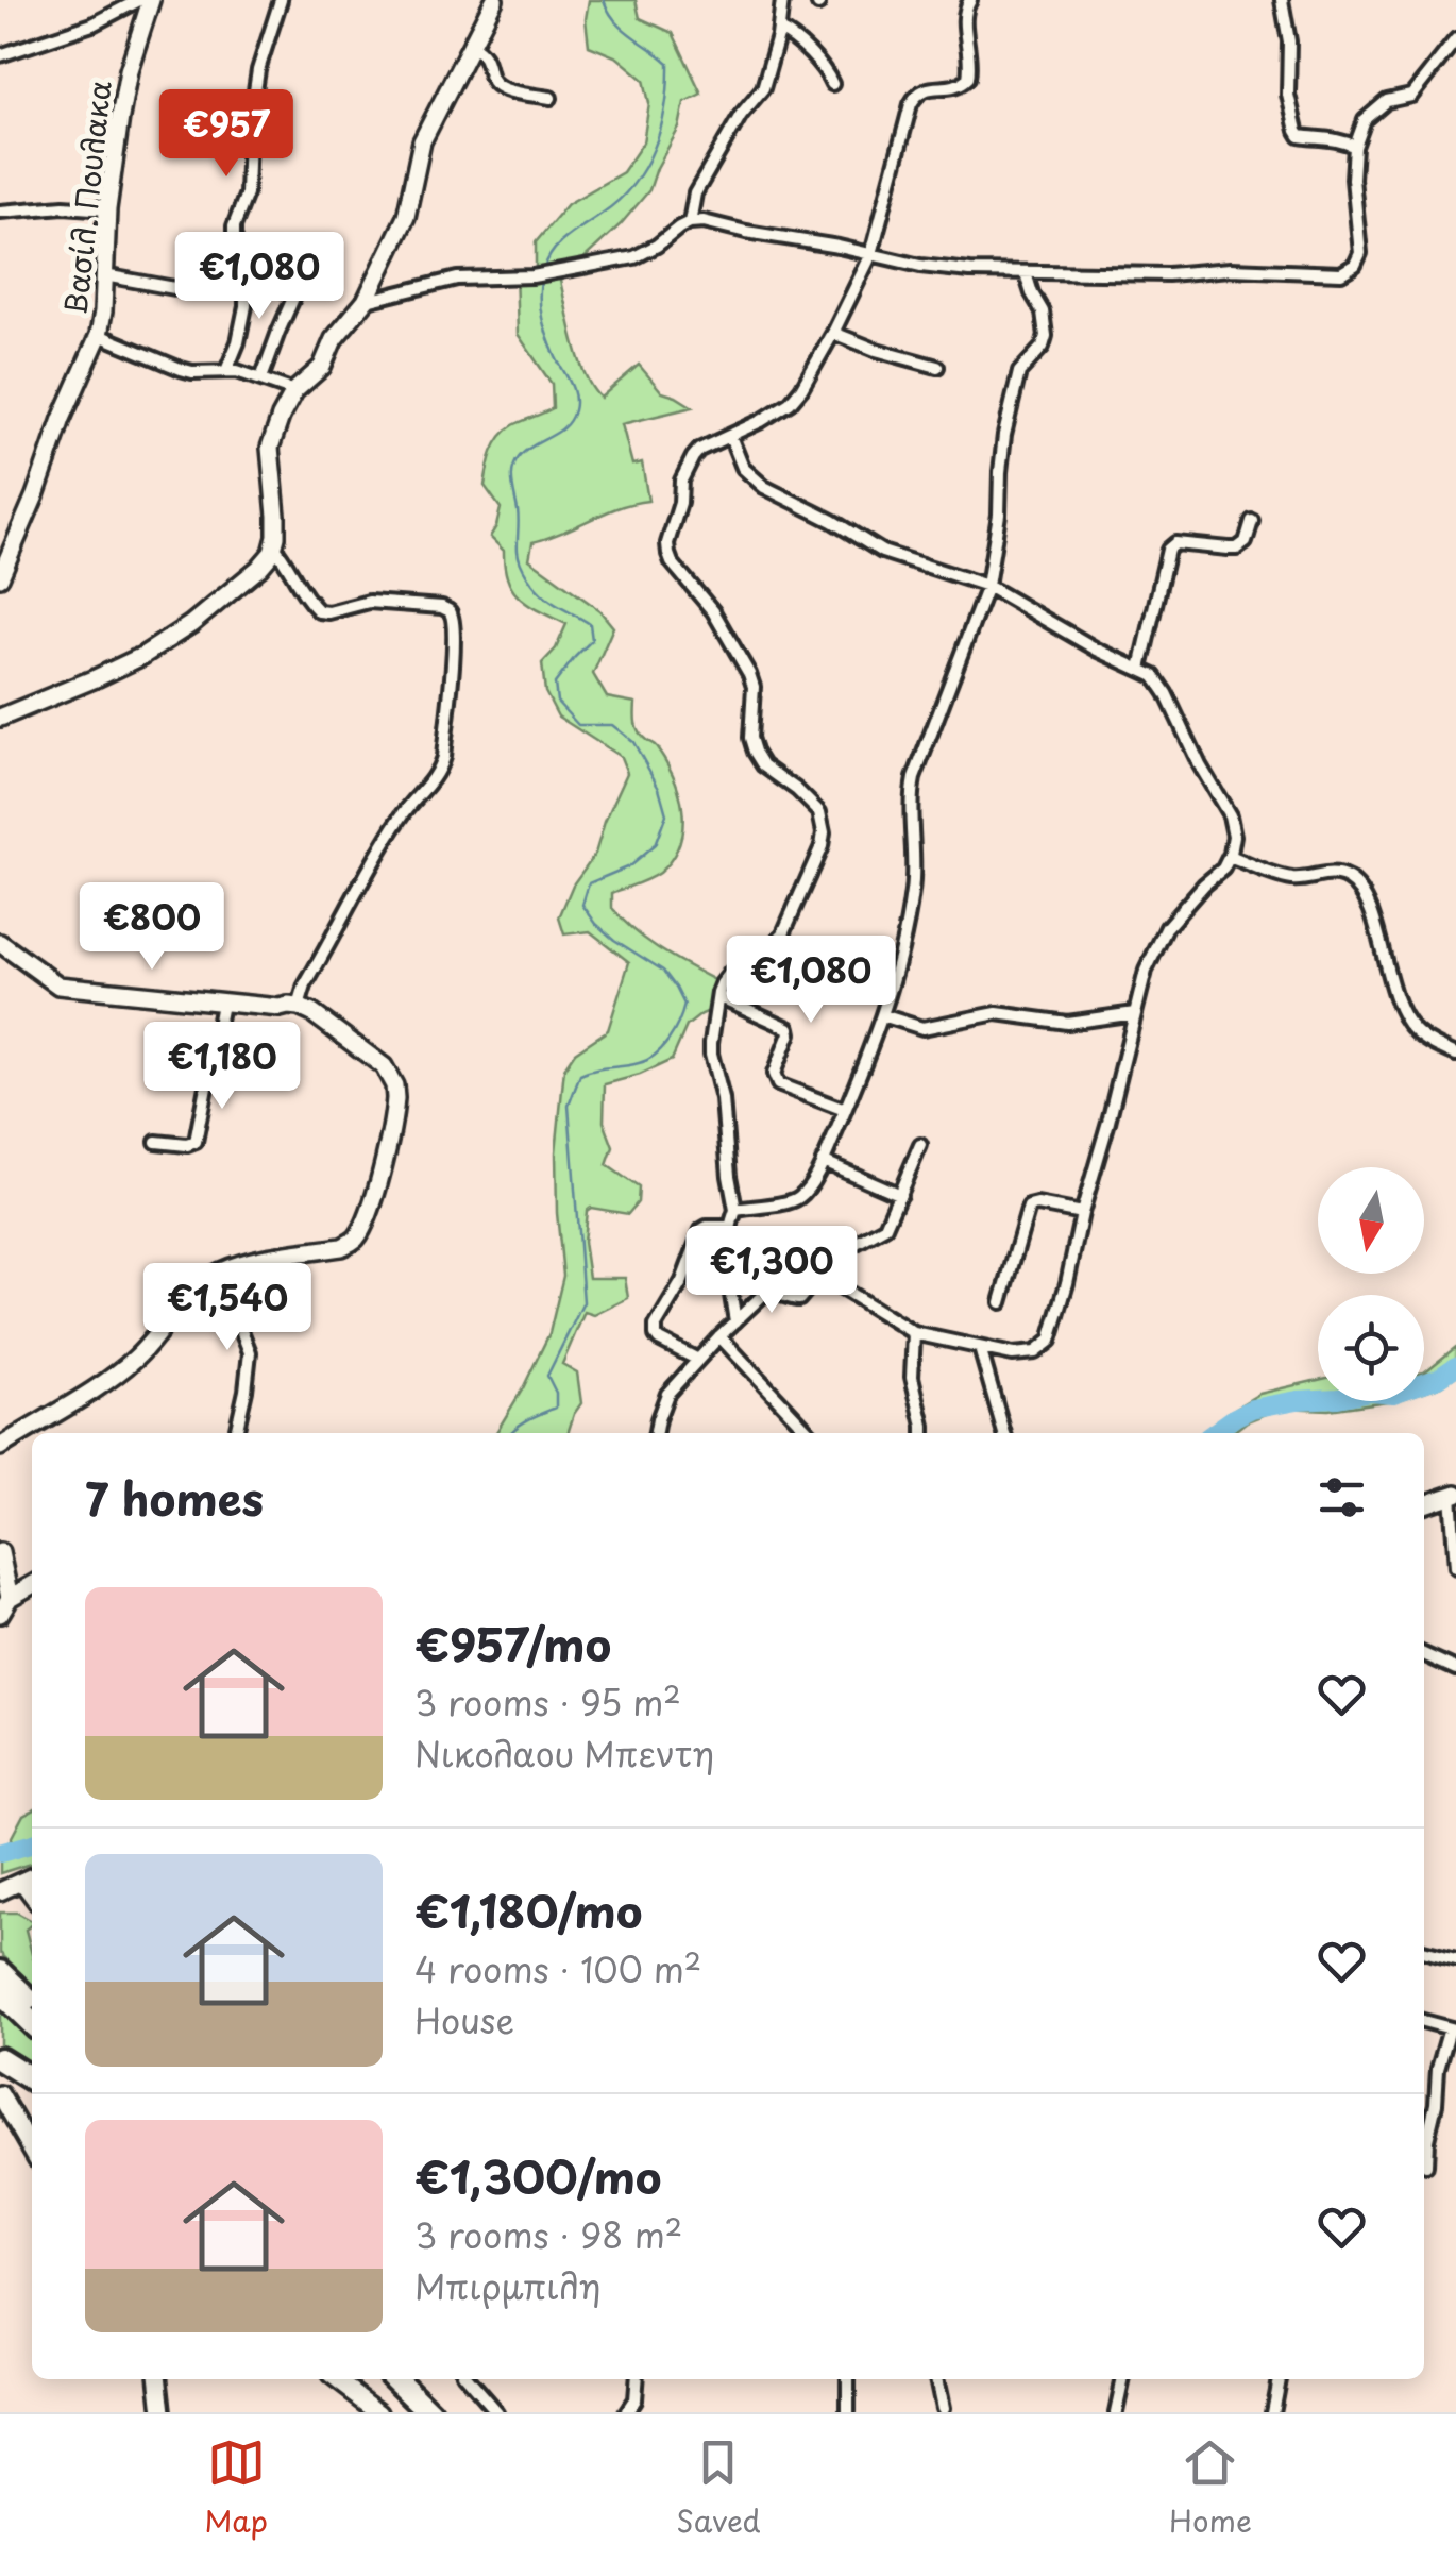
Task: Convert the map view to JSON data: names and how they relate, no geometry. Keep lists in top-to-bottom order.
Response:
{
  "streets": {
    "street": ["Βασίλ. Πουλακα"]
  },
  "north": "bottom",
  "page": {
    "price": [
      "€957",
      "€1,080",
      "€800",
      "€1,080",
      "€1,180",
      "€1,300",
      "€1,540"
    ],
    "heading": "7 homes",
    "list": [
      {
        "name": "€957/mo",
        "note": "3 rooms · 95 m² · Νικολαου Μπεντη"
      },
      {
        "name": "€1,180/mo",
        "note": "4 rooms · 100 m² · House"
      },
      {
        "name": "€1,300/mo",
        "note": "3 rooms · 98 m² · Μπιρμπιλη"
      }
    ],
    "tabs": ["Map", "Saved", "Home"]
  }
}
